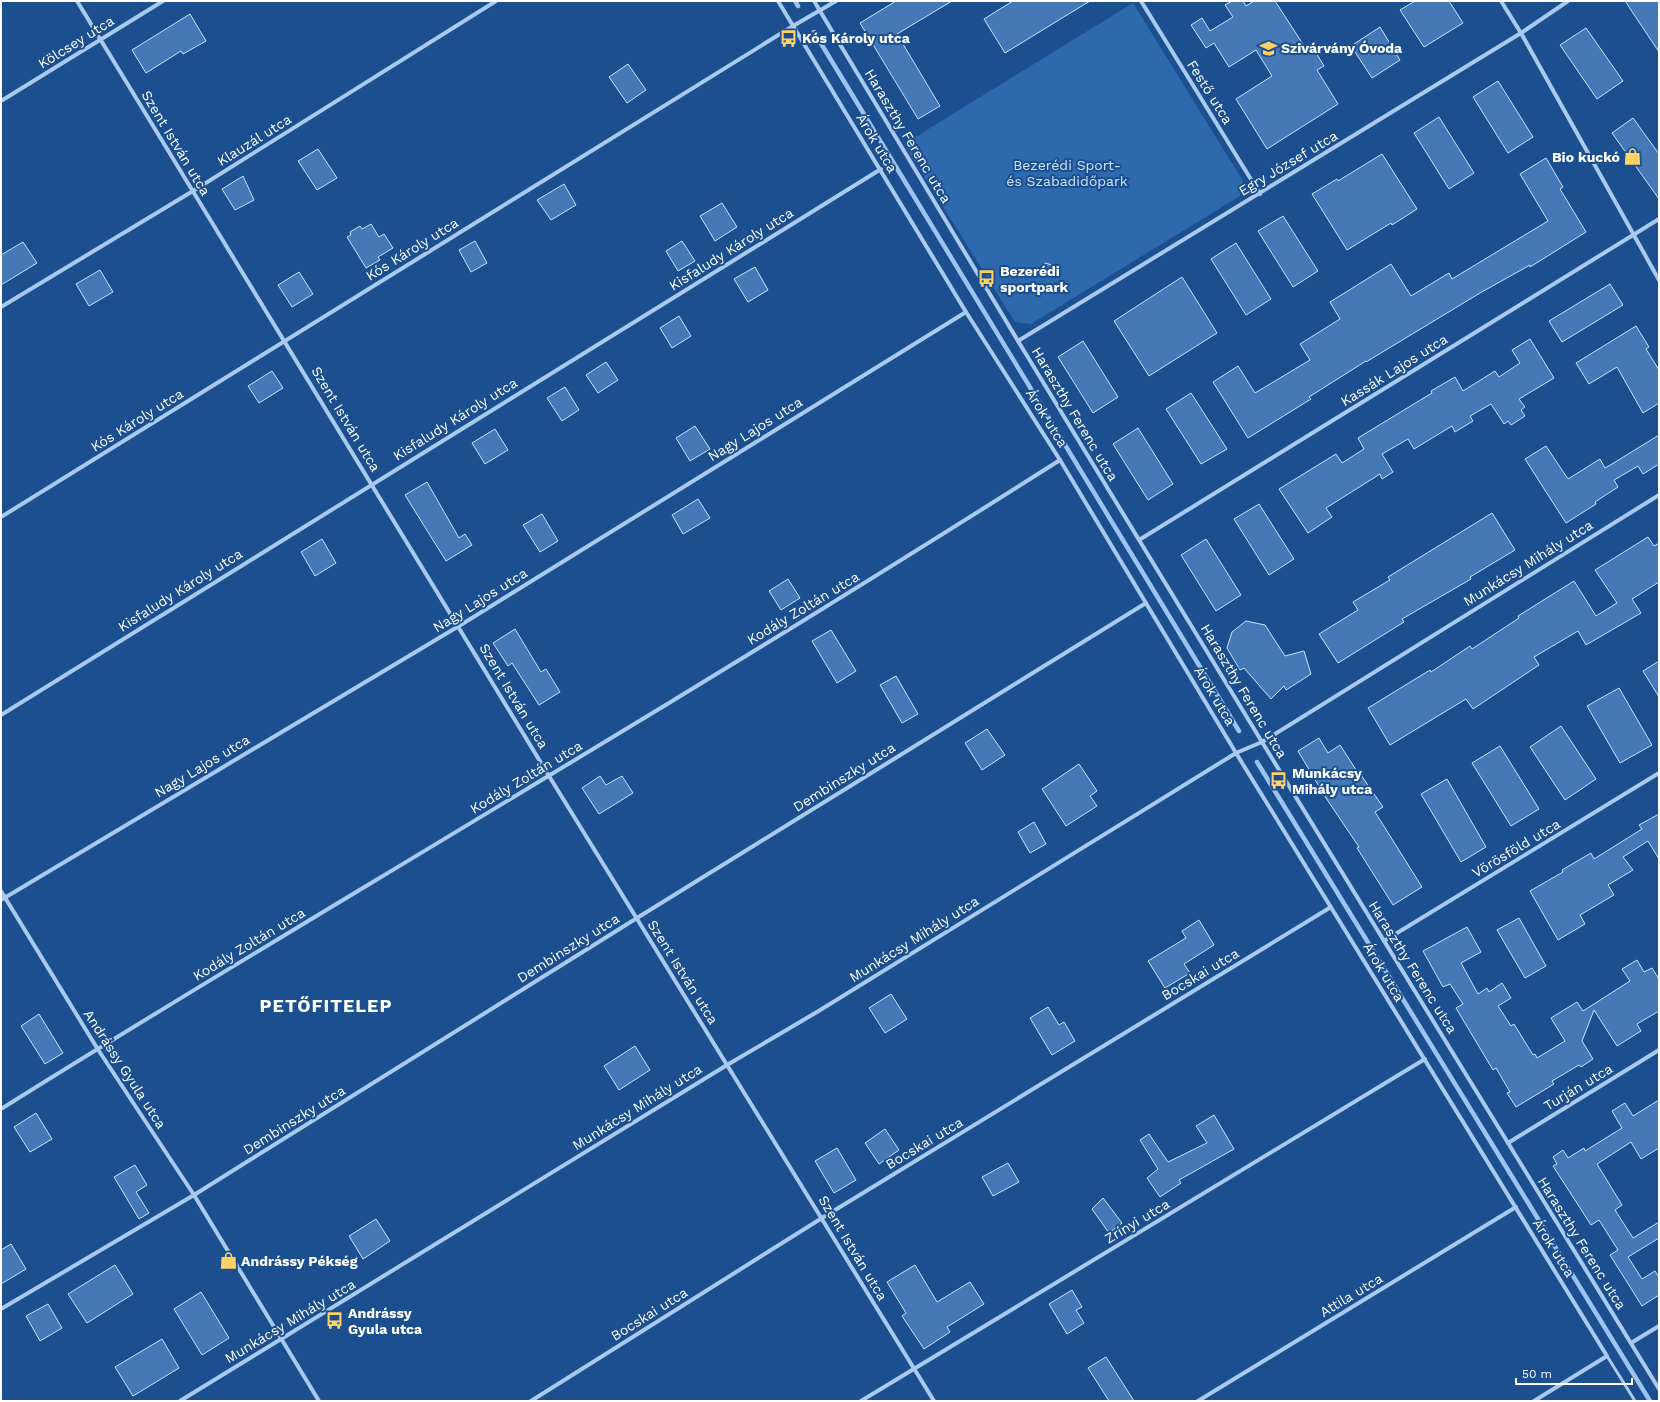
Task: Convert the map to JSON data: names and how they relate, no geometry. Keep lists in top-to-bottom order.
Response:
{
  "streets": {
    "street": [
      "Kölcsey utca",
      "Festő utca",
      "Haraszthy Ferenc utca",
      "Klauzál utca",
      "Szent István utca",
      "Árok utca",
      "Egry József utca",
      "Kós Károly utca",
      "Kisfaludy Károly utca",
      "Kassák Lajos utca",
      "Nagy Lajos utca",
      "Munkácsy Mihály utca",
      "Kodály Zoltán utca",
      "Dembinszky utca",
      "Vörösföld utca",
      "Bocskai utca",
      "Andrássy Gyula utca",
      "Turján utca",
      "Zrínyi utca",
      "Attila utca"
    ]
  },
  "crossings": [
    ["Kölcsey utca", "Szent István utca"],
    ["Festő utca", "Egry József utca"],
    ["Haraszthy Ferenc utca", "Egry József utca"],
    ["Haraszthy Ferenc utca", "Kós Károly utca"],
    ["Haraszthy Ferenc utca", "Kassák Lajos utca"],
    ["Haraszthy Ferenc utca", "Munkácsy Mihály utca"],
    ["Haraszthy Ferenc utca", "Vörösföld utca"],
    ["Haraszthy Ferenc utca", "Turján utca"],
    ["Klauzál utca", "Szent István utca"],
    ["Szent István utca", "Kós Károly utca"],
    ["Szent István utca", "Kisfaludy Károly utca"],
    ["Szent István utca", "Nagy Lajos utca"],
    ["Szent István utca", "Munkácsy Mihály utca"],
    ["Szent István utca", "Kodály Zoltán utca"],
    ["Szent István utca", "Dembinszky utca"],
    ["Szent István utca", "Bocskai utca"],
    ["Szent István utca", "Zrínyi utca"],
    ["Árok utca", "Kós Károly utca"],
    ["Árok utca", "Kisfaludy Károly utca"],
    ["Árok utca", "Nagy Lajos utca"],
    ["Árok utca", "Munkácsy Mihály utca"],
    ["Árok utca", "Kodály Zoltán utca"],
    ["Árok utca", "Dembinszky utca"],
    ["Árok utca", "Bocskai utca"],
    ["Árok utca", "Zrínyi utca"],
    ["Árok utca", "Attila utca"],
    ["Nagy Lajos utca", "Andrássy Gyula utca"],
    ["Munkácsy Mihály utca", "Andrássy Gyula utca"],
    ["Kodály Zoltán utca", "Andrássy Gyula utca"],
    ["Dembinszky utca", "Andrássy Gyula utca"]
  ],
  "districts": ["PETŐFITELEP"],
  "parks": ["Bezerédi Sport- és Szabadidőpark"],
  "places": {
    "bus stop": [
      "Kós Károly utca",
      "Bezerédi sportpark",
      "Munkácsy Mihály utca",
      "Andrássy Gyula utca"
    ],
    "school or university": ["Szivárvány Óvoda"],
    "shop": ["Bio kuckó", "Andrássy Pékség"]
  },
  "scale_bar": "50 m"
}
